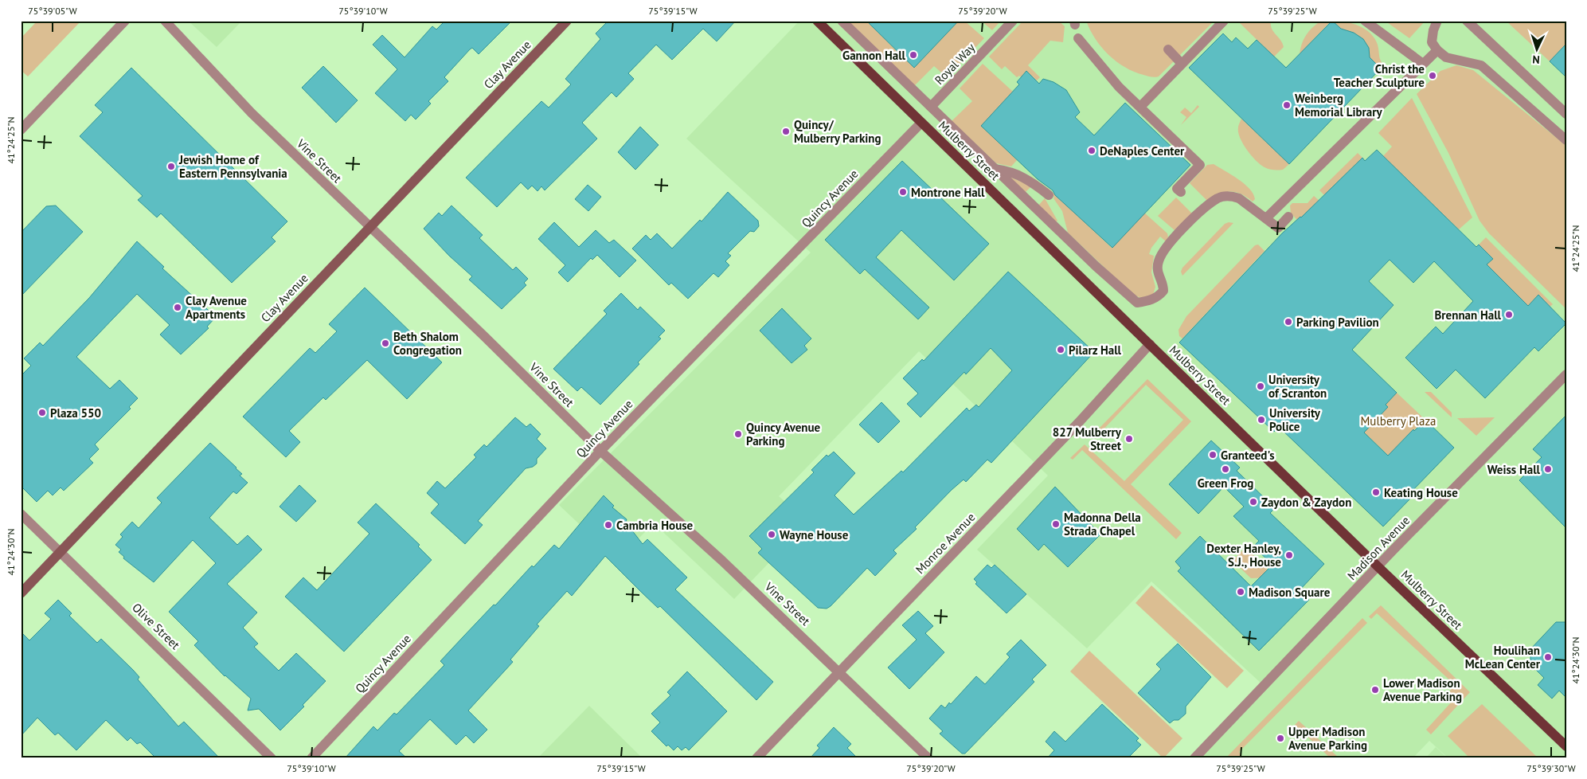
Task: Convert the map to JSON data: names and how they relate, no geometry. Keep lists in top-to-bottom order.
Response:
{
  "streets": {
    "main road": ["Clay Avenue", "Mulberry Street"],
    "street": [
      "Royal Way",
      "Vine Street",
      "Quincy Avenue",
      "Monroe Avenue",
      "Madison Avenue",
      "Olive Street"
    ]
  },
  "crossings": [
    ["Clay Avenue", "Vine Street"],
    ["Clay Avenue", "Olive Street"],
    ["Mulberry Street", "Quincy Avenue"],
    ["Mulberry Street", "Monroe Avenue"],
    ["Mulberry Street", "Madison Avenue"],
    ["Vine Street", "Quincy Avenue"],
    ["Vine Street", "Monroe Avenue"]
  ],
  "parks": ["Mulberry Plaza"],
  "places": [
    "Gannon Hall",
    "Christ the Teacher Sculpture",
    "Weinberg Memorial Library",
    "Quincy/ Mulberry Parking",
    "DeNaples Center",
    "Jewish Home of Eastern Pennsylvania",
    "Montrone Hall",
    "Clay Avenue Apartments",
    "Brennan Hall",
    "Parking Pavilion",
    "Beth Shalom Congregation",
    "Pilarz Hall",
    "University of Scranton",
    "Plaza 550",
    "University Police",
    "Quincy Avenue Parking",
    "827 Mulberry Street",
    "Granteed's",
    "Green Frog",
    "Weiss Hall",
    "Keating House",
    "Zaydon & Zaydon",
    "Madonna Della Strada Chapel",
    "Cambria House",
    "Wayne House",
    "Dexter Hanley, S.J., House",
    "Madison Square",
    "Houlihan McLean Center",
    "Lower Madison Avenue Parking",
    "Upper Madison Avenue Parking"
  ],
  "north": "bottom",
  "coordinates": [
    "75°39'05\"W",
    "75°39'10\"W",
    "75°39'15\"W",
    "75°39'20\"W",
    "75°39'25\"W",
    "41°24'25\"N",
    "41°24'30\"N",
    "75°39'30\"W"
  ]
}
